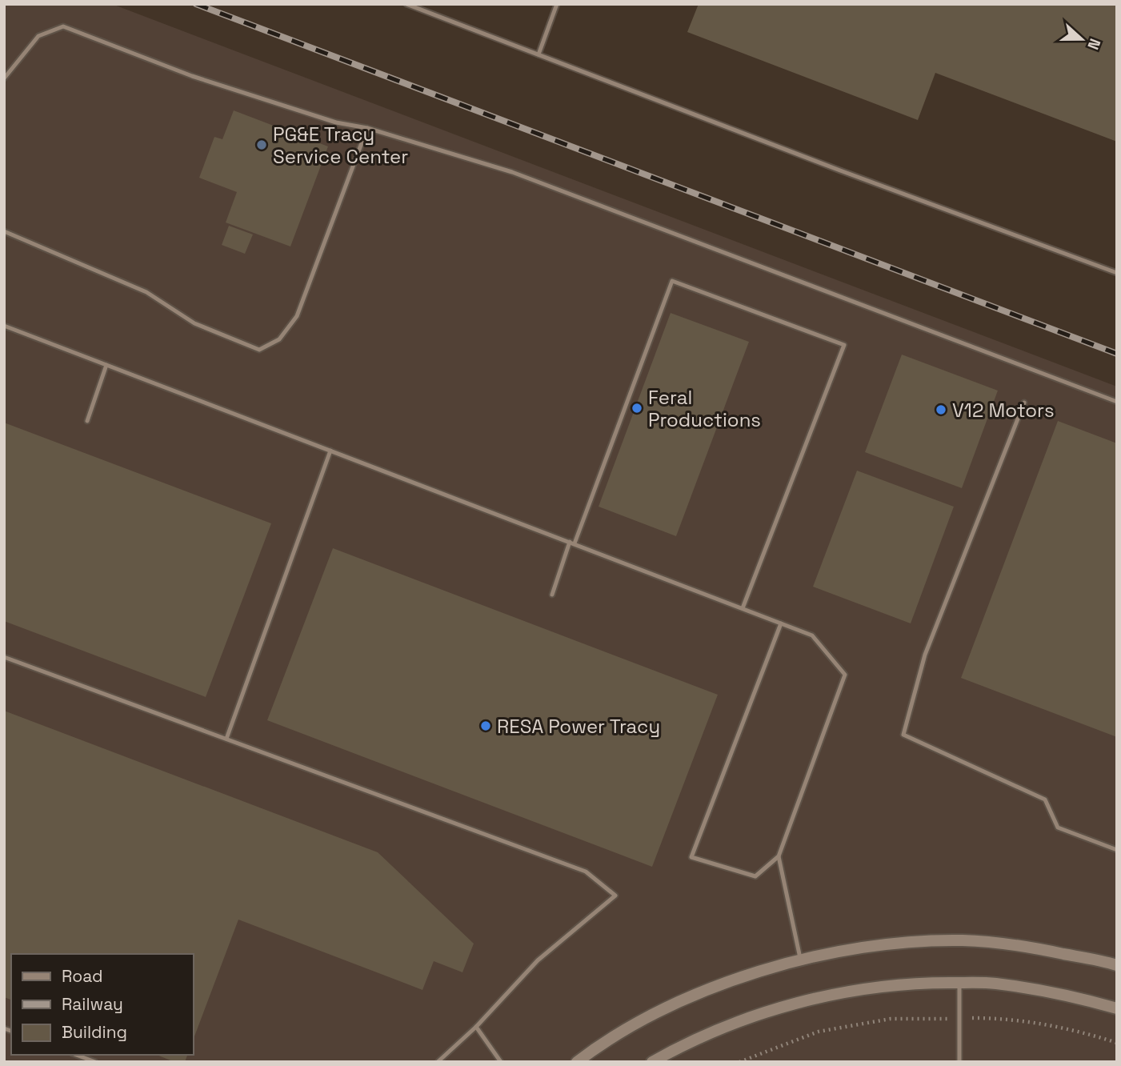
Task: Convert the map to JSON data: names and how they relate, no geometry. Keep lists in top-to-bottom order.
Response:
{
  "places": [
    "PG&E Tracy Service Center",
    "Feral Productions",
    "V12 Motors",
    "RESA Power Tracy"
  ],
  "legend": ["Road", "Railway", "Building"],
  "north": "right"
}
